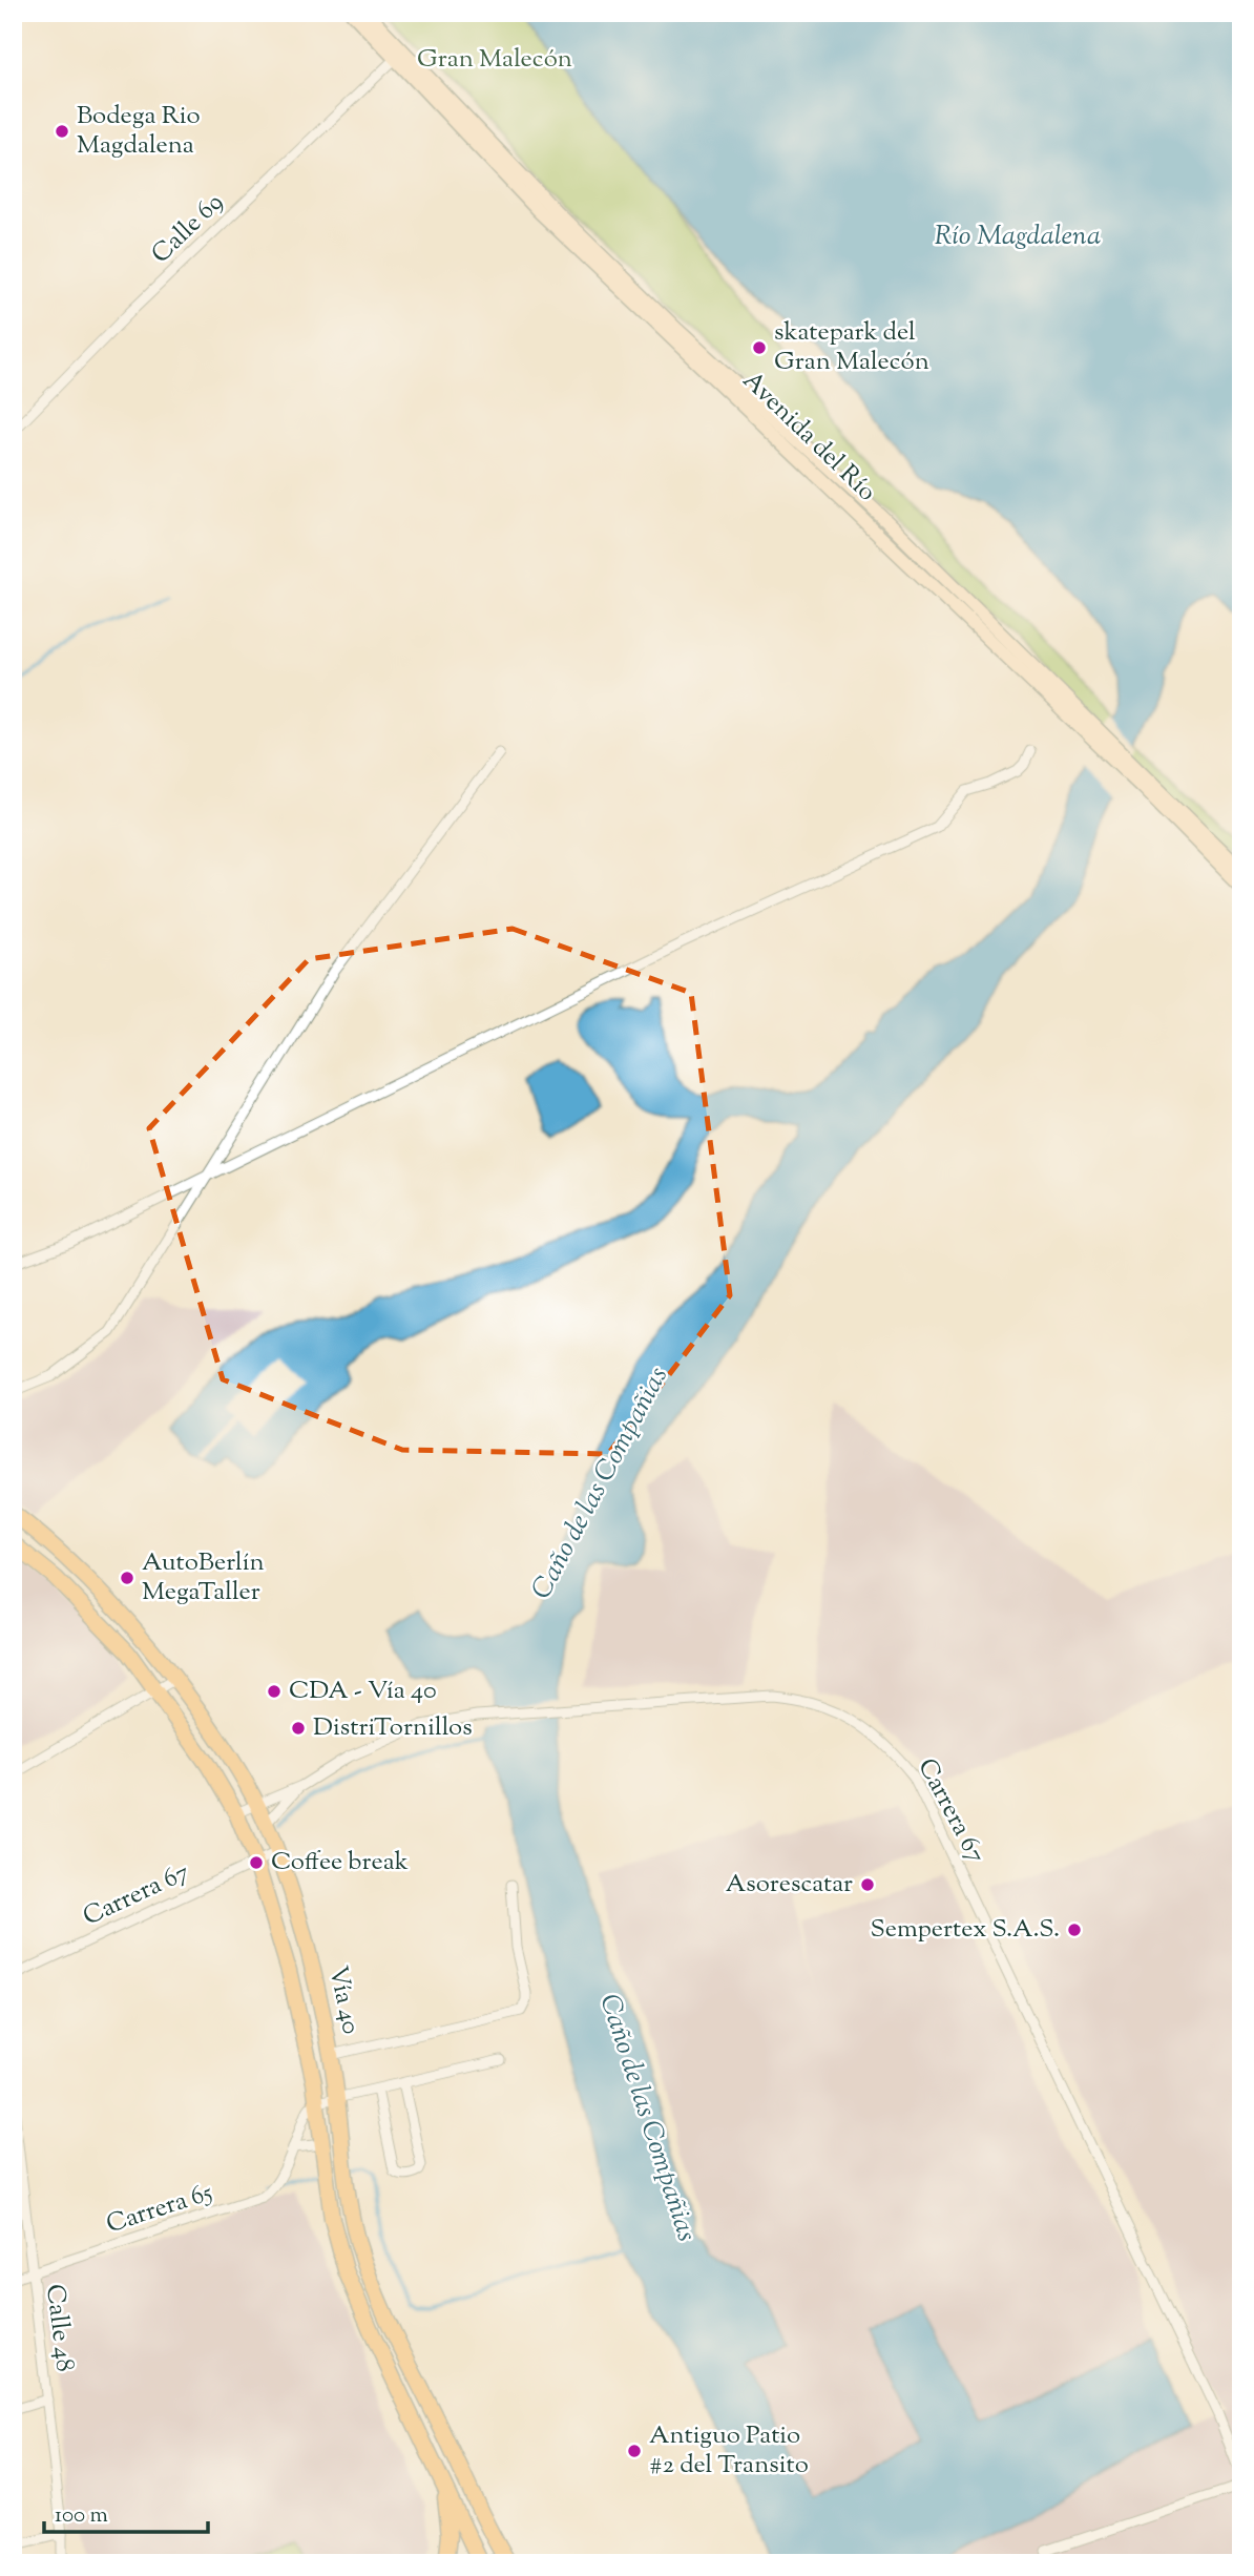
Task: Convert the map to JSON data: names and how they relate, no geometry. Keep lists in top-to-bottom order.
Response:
{
  "streets": {
    "highway": ["Vía 40"],
    "main road": ["Avenida del Río"],
    "street": [
      "Calle 69",
      "Carrera 67",
      "Carrera 65",
      "Calle 48"
    ]
  },
  "crossings": [
    ["Calle 69", "Avenida del Río"],
    ["Carrera 67", "Vía 40"],
    ["Vía 40", "Carrera 65"],
    ["Carrera 65", "Calle 48"]
  ],
  "water": ["Río Magdalena", "Caño de las Compañias"],
  "parks": ["Gran Malecón"],
  "places": [
    "Bodega Rio Magdalena",
    "skatepark del Gran Malecón",
    "AutoBerlín MegaTaller",
    "CDA - Vía 40",
    "DistriTornillos",
    "Coffee break",
    "Asorescatar",
    "Sempertex S.A.S.",
    "Antiguo Patio #2 del Transito"
  ],
  "scale_bar": "100 m"
}
